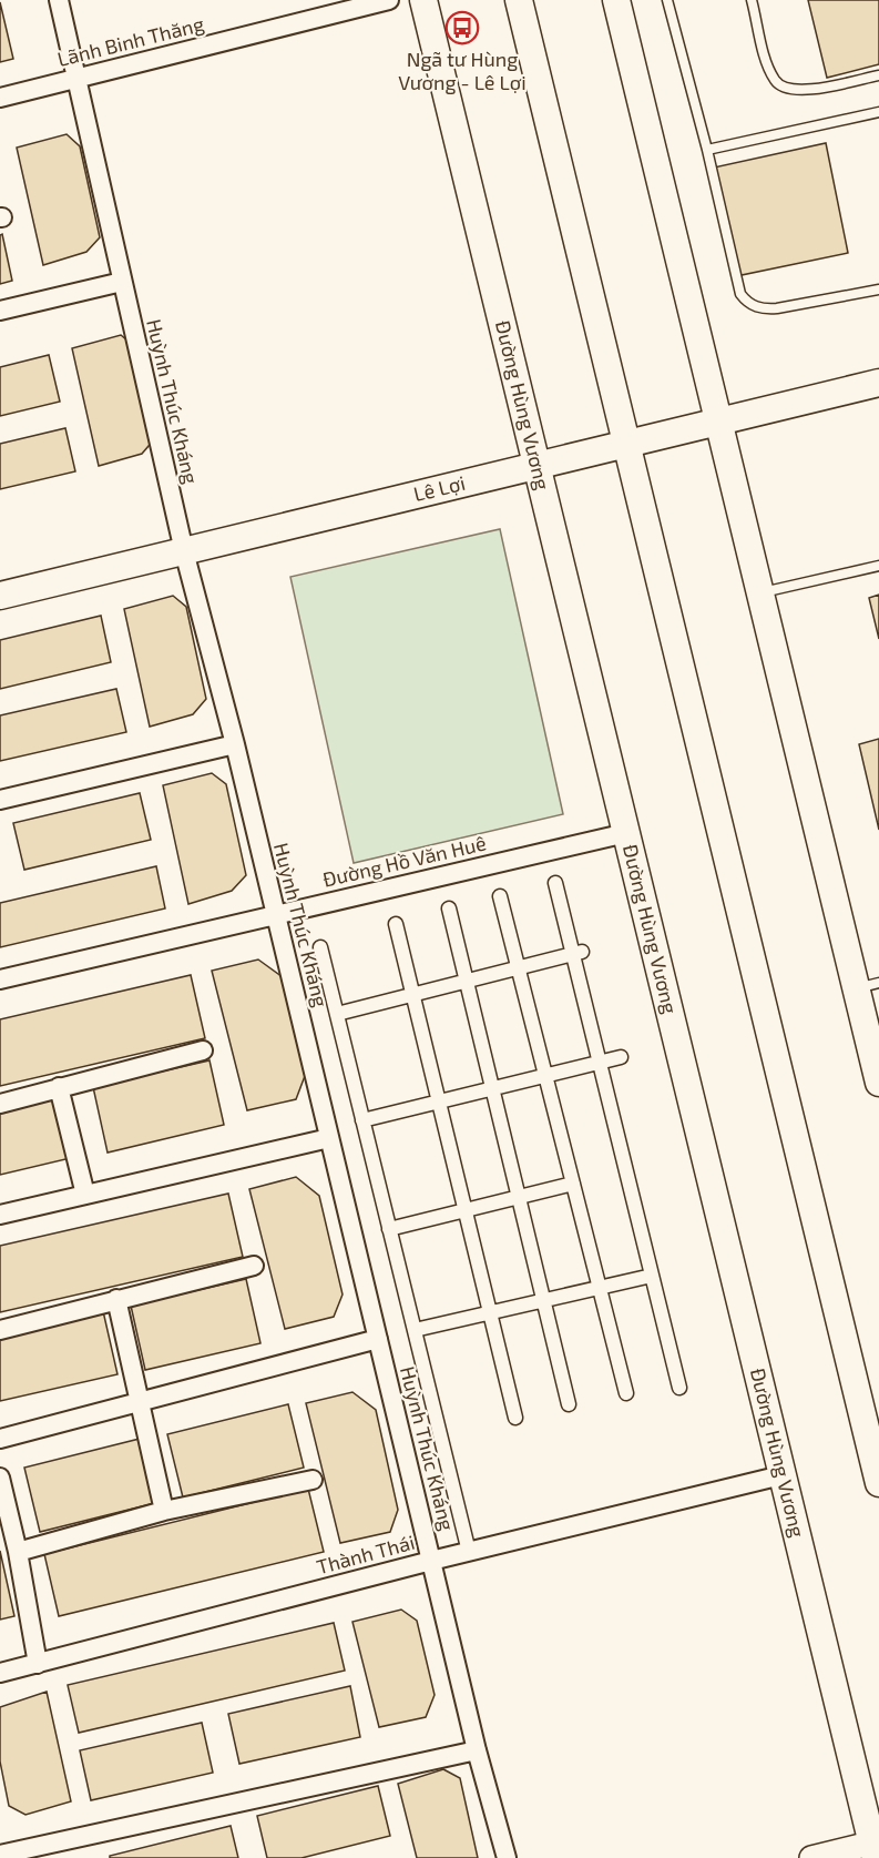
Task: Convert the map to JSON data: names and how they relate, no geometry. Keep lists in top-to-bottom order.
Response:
{
  "streets": {
    "main road": ["Đường Hùng Vương", "Lê Lợi"],
    "street": [
      "Lãnh Binh Thăng",
      "Huỳnh Thúc Kháng",
      "Đường Hồ Văn Huê",
      "Thành Thái"
    ]
  },
  "crossings": [
    ["Lãnh Binh Thăng", "Huỳnh Thúc Kháng"],
    ["Huỳnh Thúc Kháng", "Lê Lợi"],
    ["Huỳnh Thúc Kháng", "Đường Hồ Văn Huê"],
    ["Huỳnh Thúc Kháng", "Thành Thái"],
    ["Đường Hùng Vương", "Lê Lợi"],
    ["Đường Hùng Vương", "Đường Hồ Văn Huê"],
    ["Đường Hùng Vương", "Thành Thái"]
  ],
  "places": {
    "bus stop": ["Ngã tư Hùng Vương - Lê Lợi"]
  }
}
